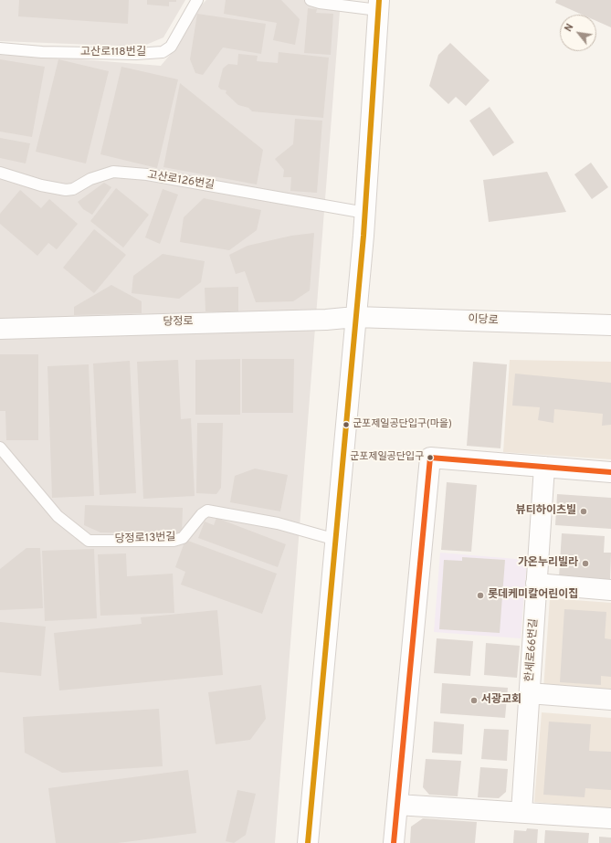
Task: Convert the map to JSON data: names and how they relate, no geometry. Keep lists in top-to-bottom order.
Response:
{
  "streets": {
    "street": ["이당로", "당정로", "한세로66번길"],
    "lane": ["고산로118번길", "고산로126번길", "당정로13번길"]
  },
  "crossings": [
    ["이당로", "당정로"]
  ],
  "places": [
    "군포제일공단입구(마을)",
    "군포제일공단입구",
    "뷰티하이츠빌",
    "가온누리빌라",
    "롯데케미칼어린이집",
    "서광교회"
  ],
  "north": "top left"
}
